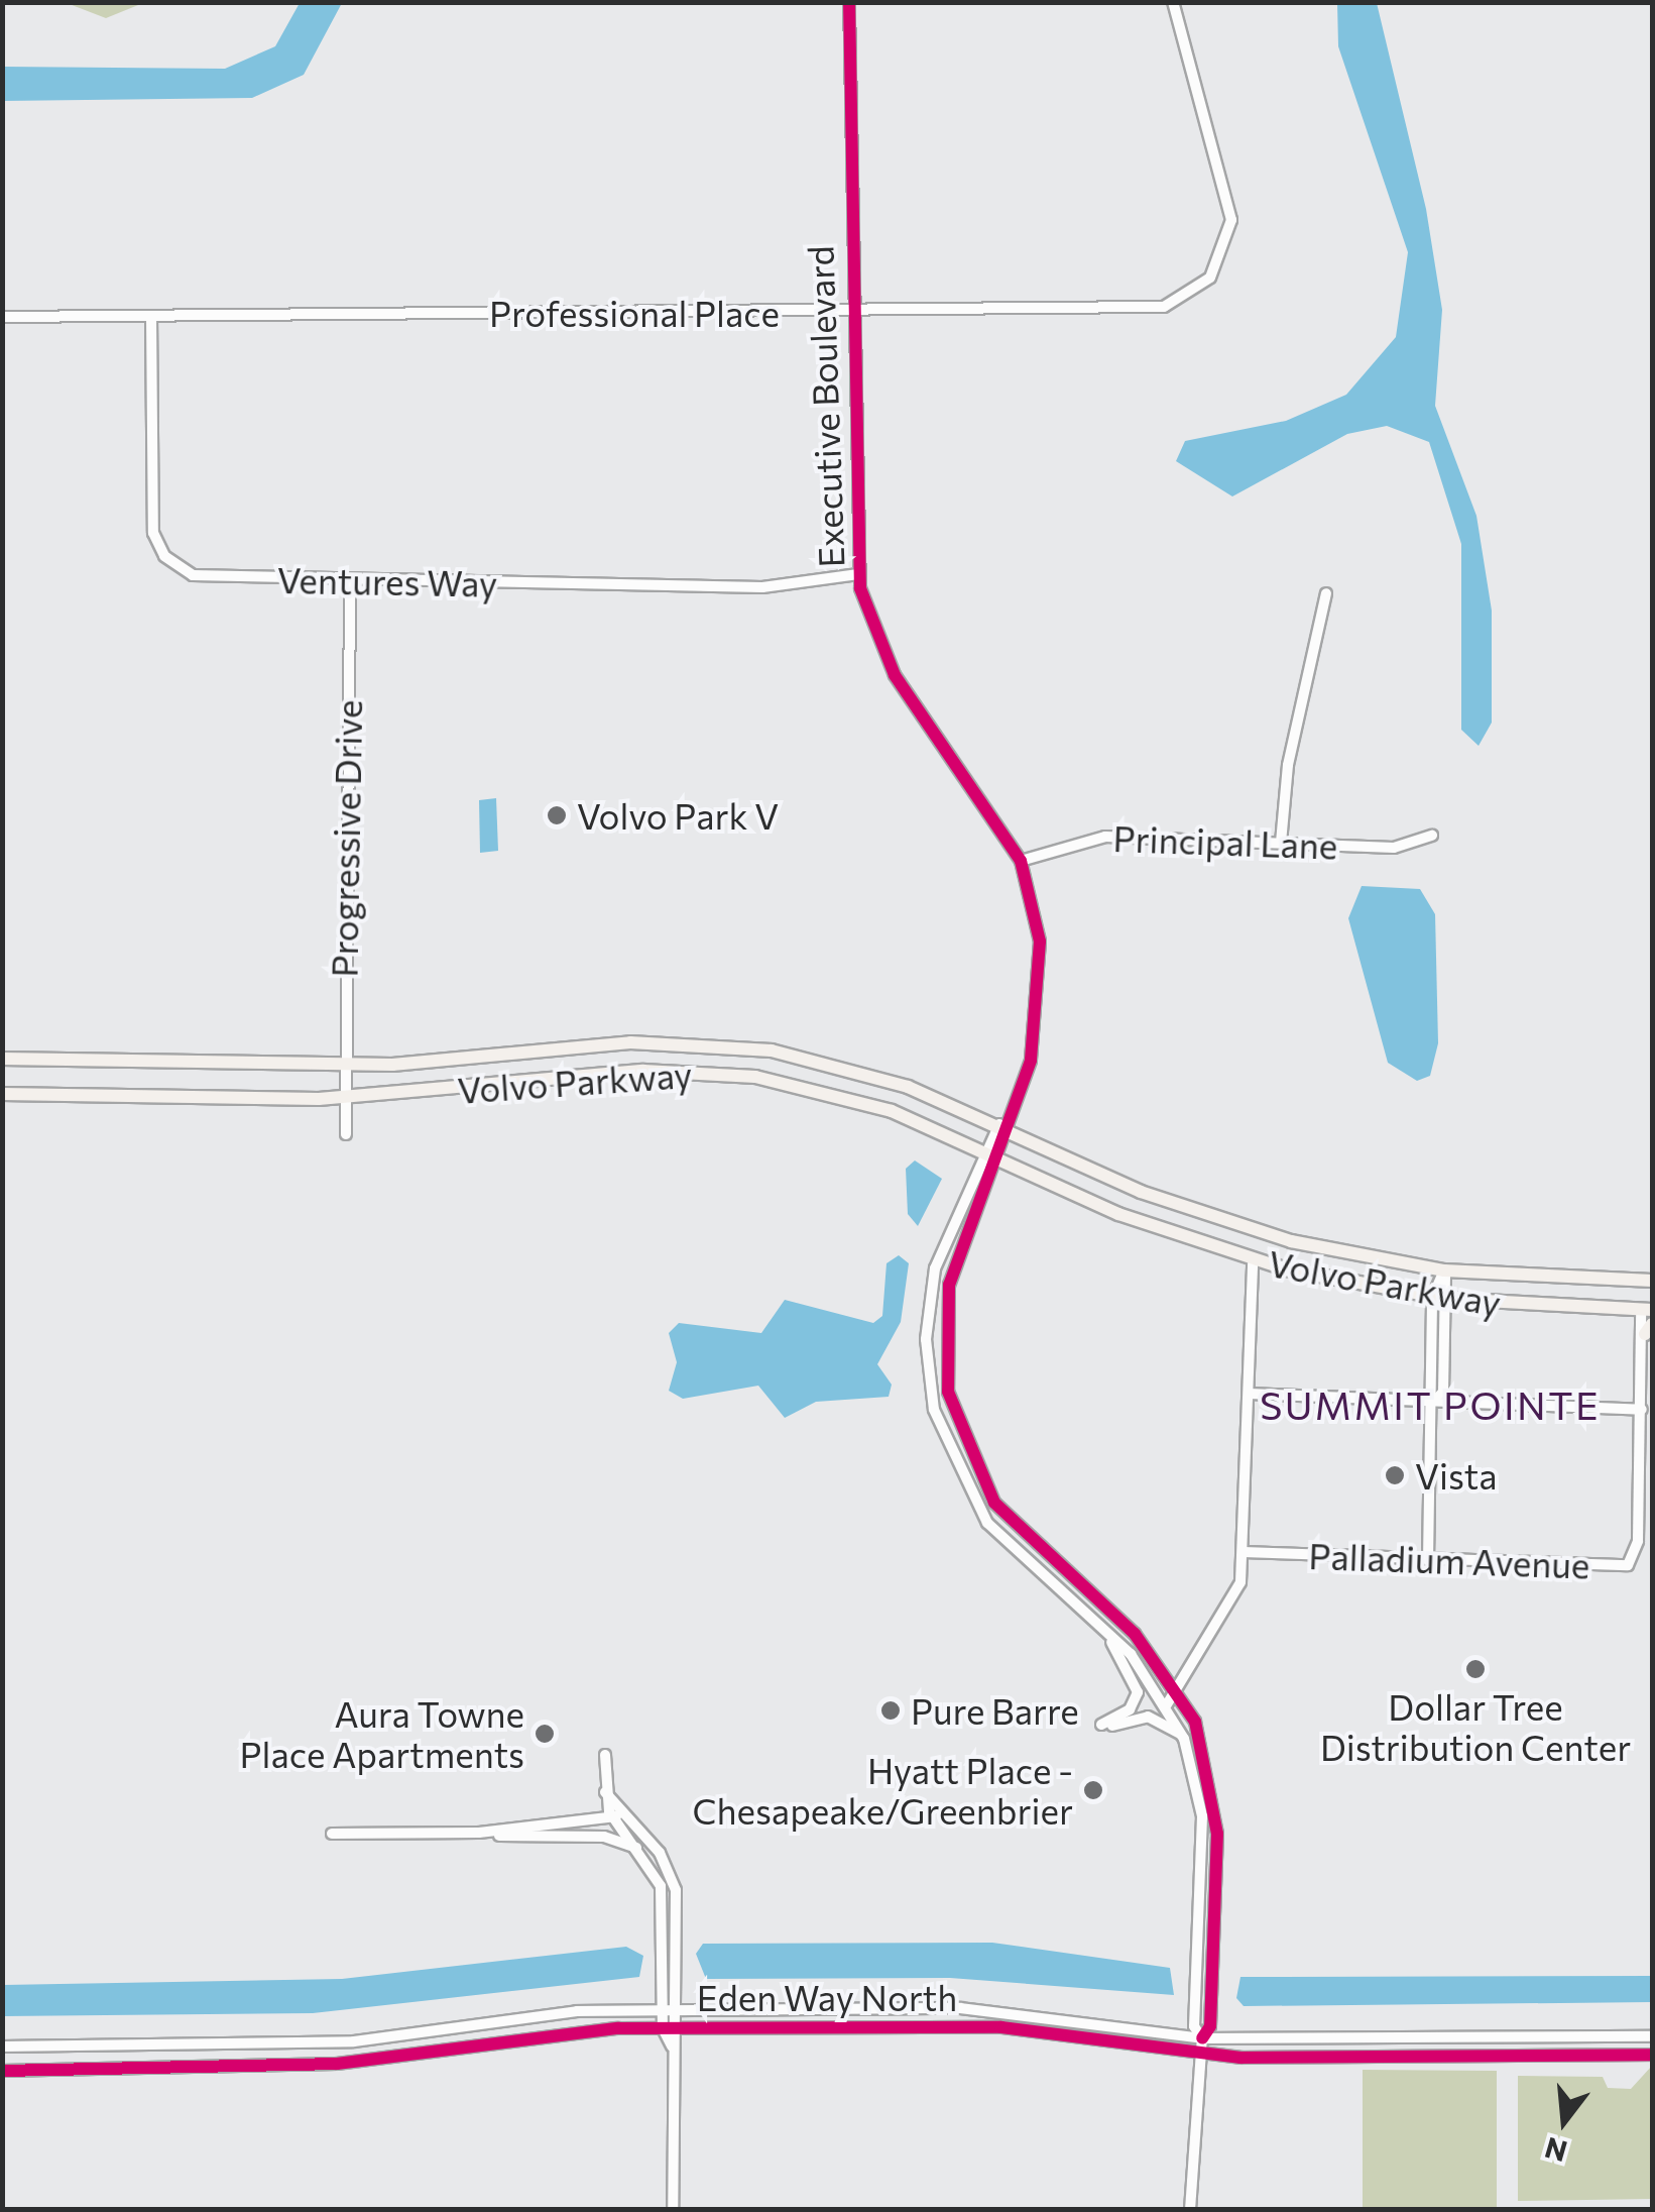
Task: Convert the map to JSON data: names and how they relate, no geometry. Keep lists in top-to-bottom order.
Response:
{
  "streets": {
    "main road": ["Volvo Parkway"],
    "street": [
      "Professional Place",
      "Executive Boulevard",
      "Ventures Way",
      "Progressive Drive",
      "Principal Lane",
      "Palladium Avenue",
      "Eden Way North"
    ]
  },
  "crossings": [
    ["Professional Place", "Executive Boulevard"],
    ["Professional Place", "Ventures Way"],
    ["Executive Boulevard", "Ventures Way"],
    ["Executive Boulevard", "Principal Lane"],
    ["Executive Boulevard", "Volvo Parkway"],
    ["Executive Boulevard", "Eden Way North"],
    ["Ventures Way", "Progressive Drive"],
    ["Progressive Drive", "Volvo Parkway"]
  ],
  "districts": ["SUMMIT POINTE"],
  "places": [
    "Volvo Park V",
    "Vista",
    "Dollar Tree Distribution Center",
    "Pure Barre",
    "Aura Towne Place Apartments",
    "Hyatt Place - Chesapeake/Greenbrier"
  ],
  "north": "bottom"
}
